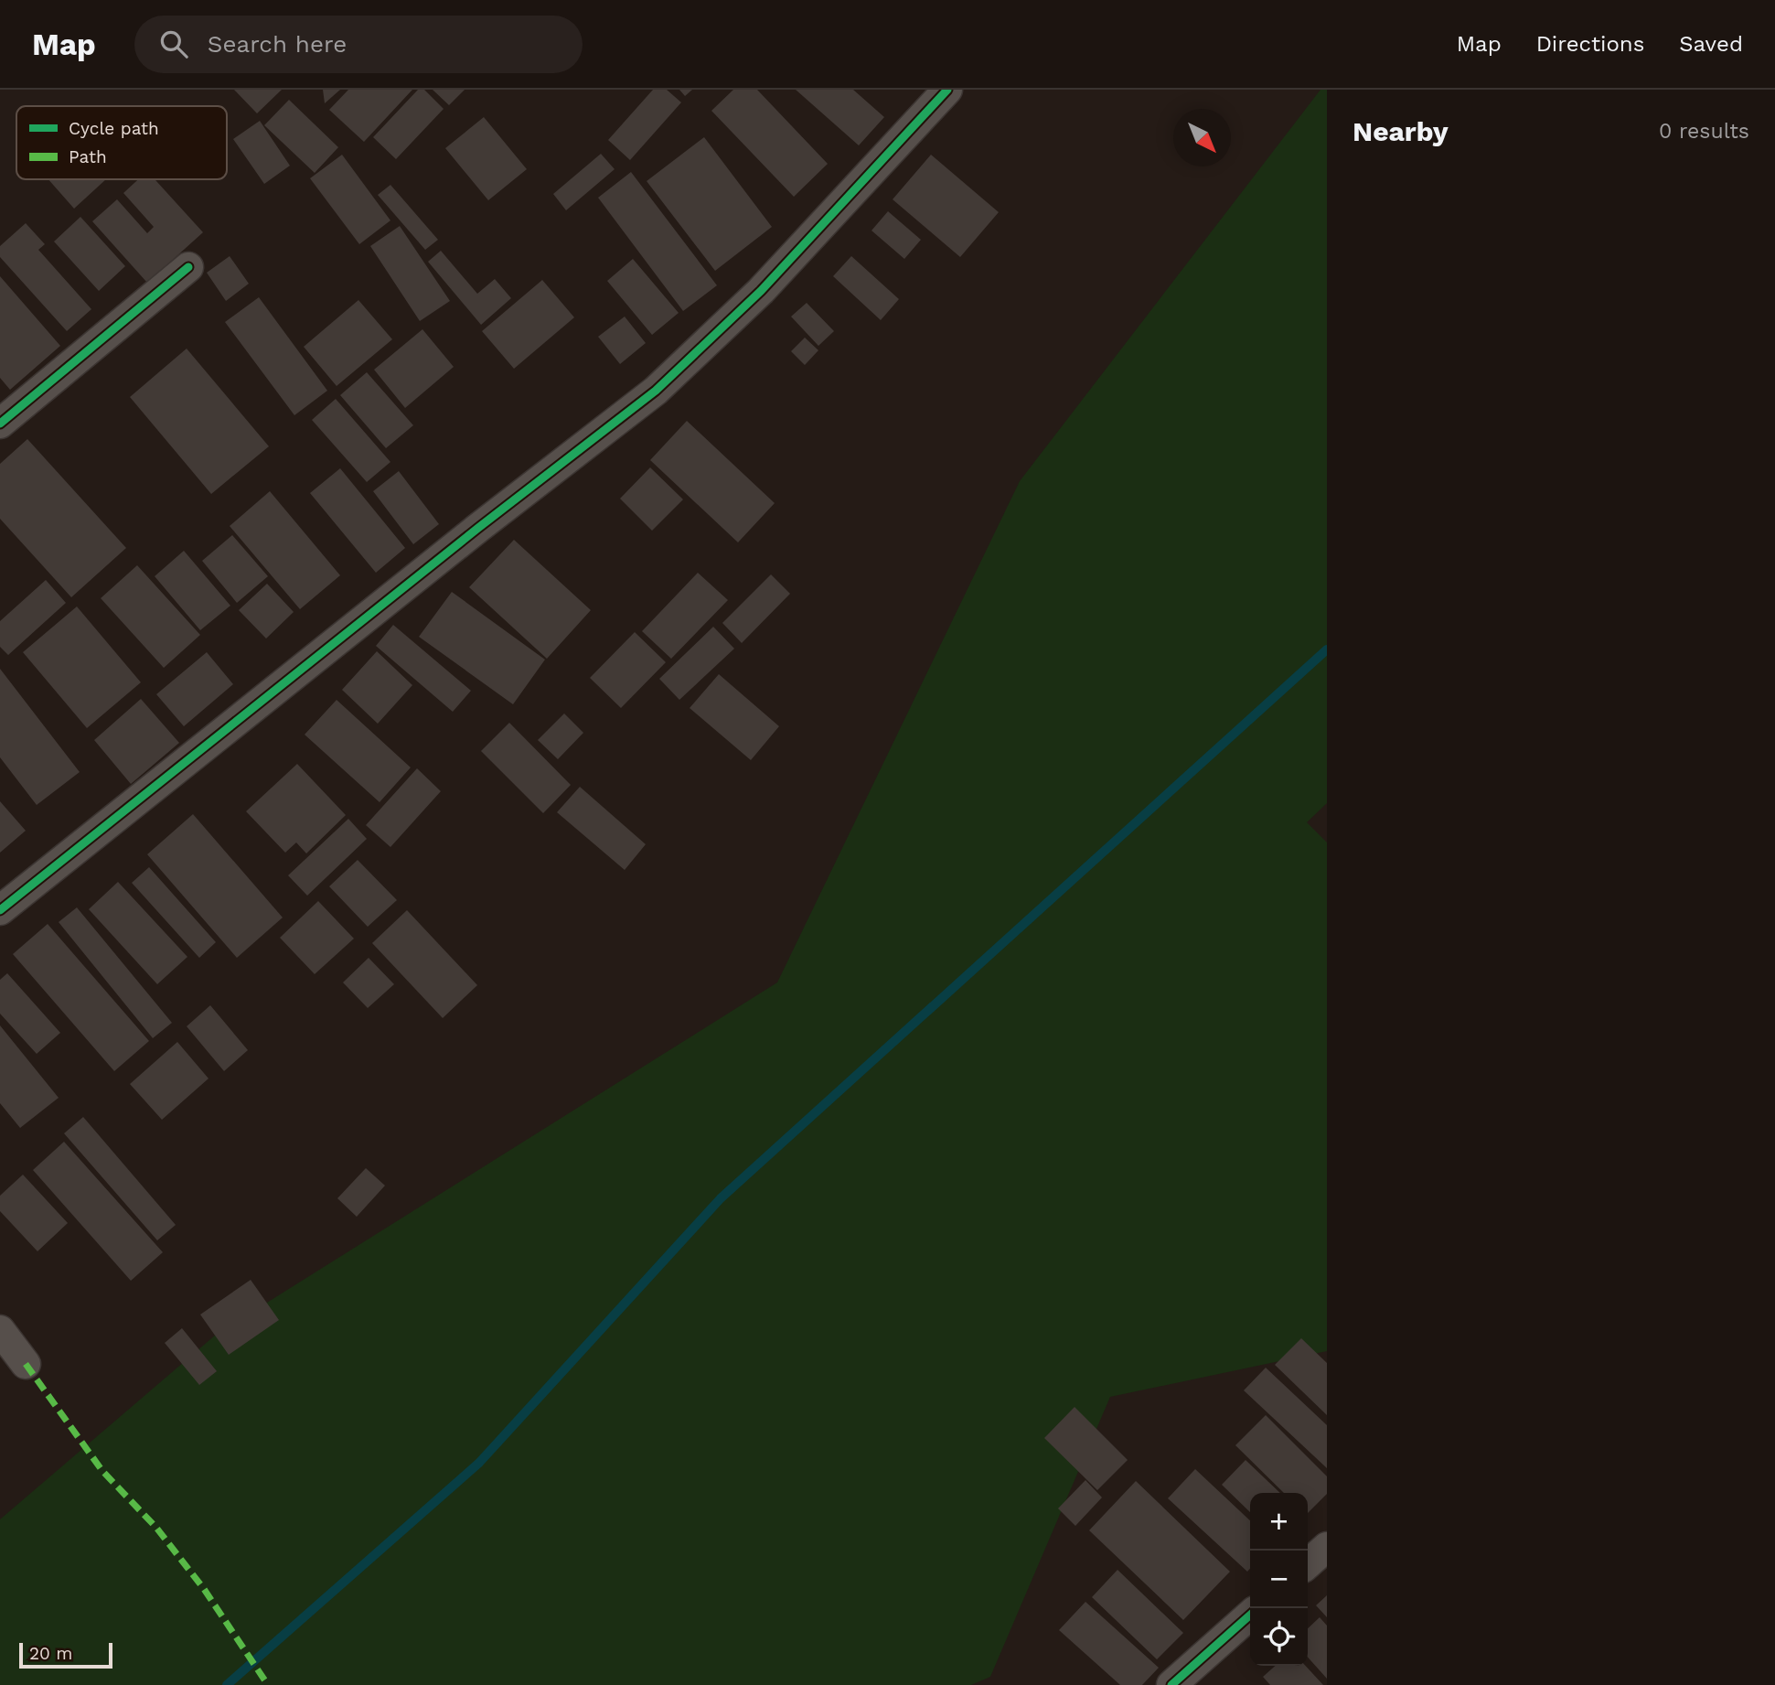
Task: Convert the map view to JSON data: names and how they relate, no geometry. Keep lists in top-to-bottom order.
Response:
{
  "legend": ["Cycle path", "Path"],
  "scale_bar": "20 m",
  "north": "bottom right",
  "page": {
    "header": "Map",
    "search": "Search here",
    "nav": ["Map", "Directions", "Saved"],
    "heading": ["Nearby", "0 results"],
    "map_buttons": ["+", "−"],
    "scale": "20 m"
  }
}
